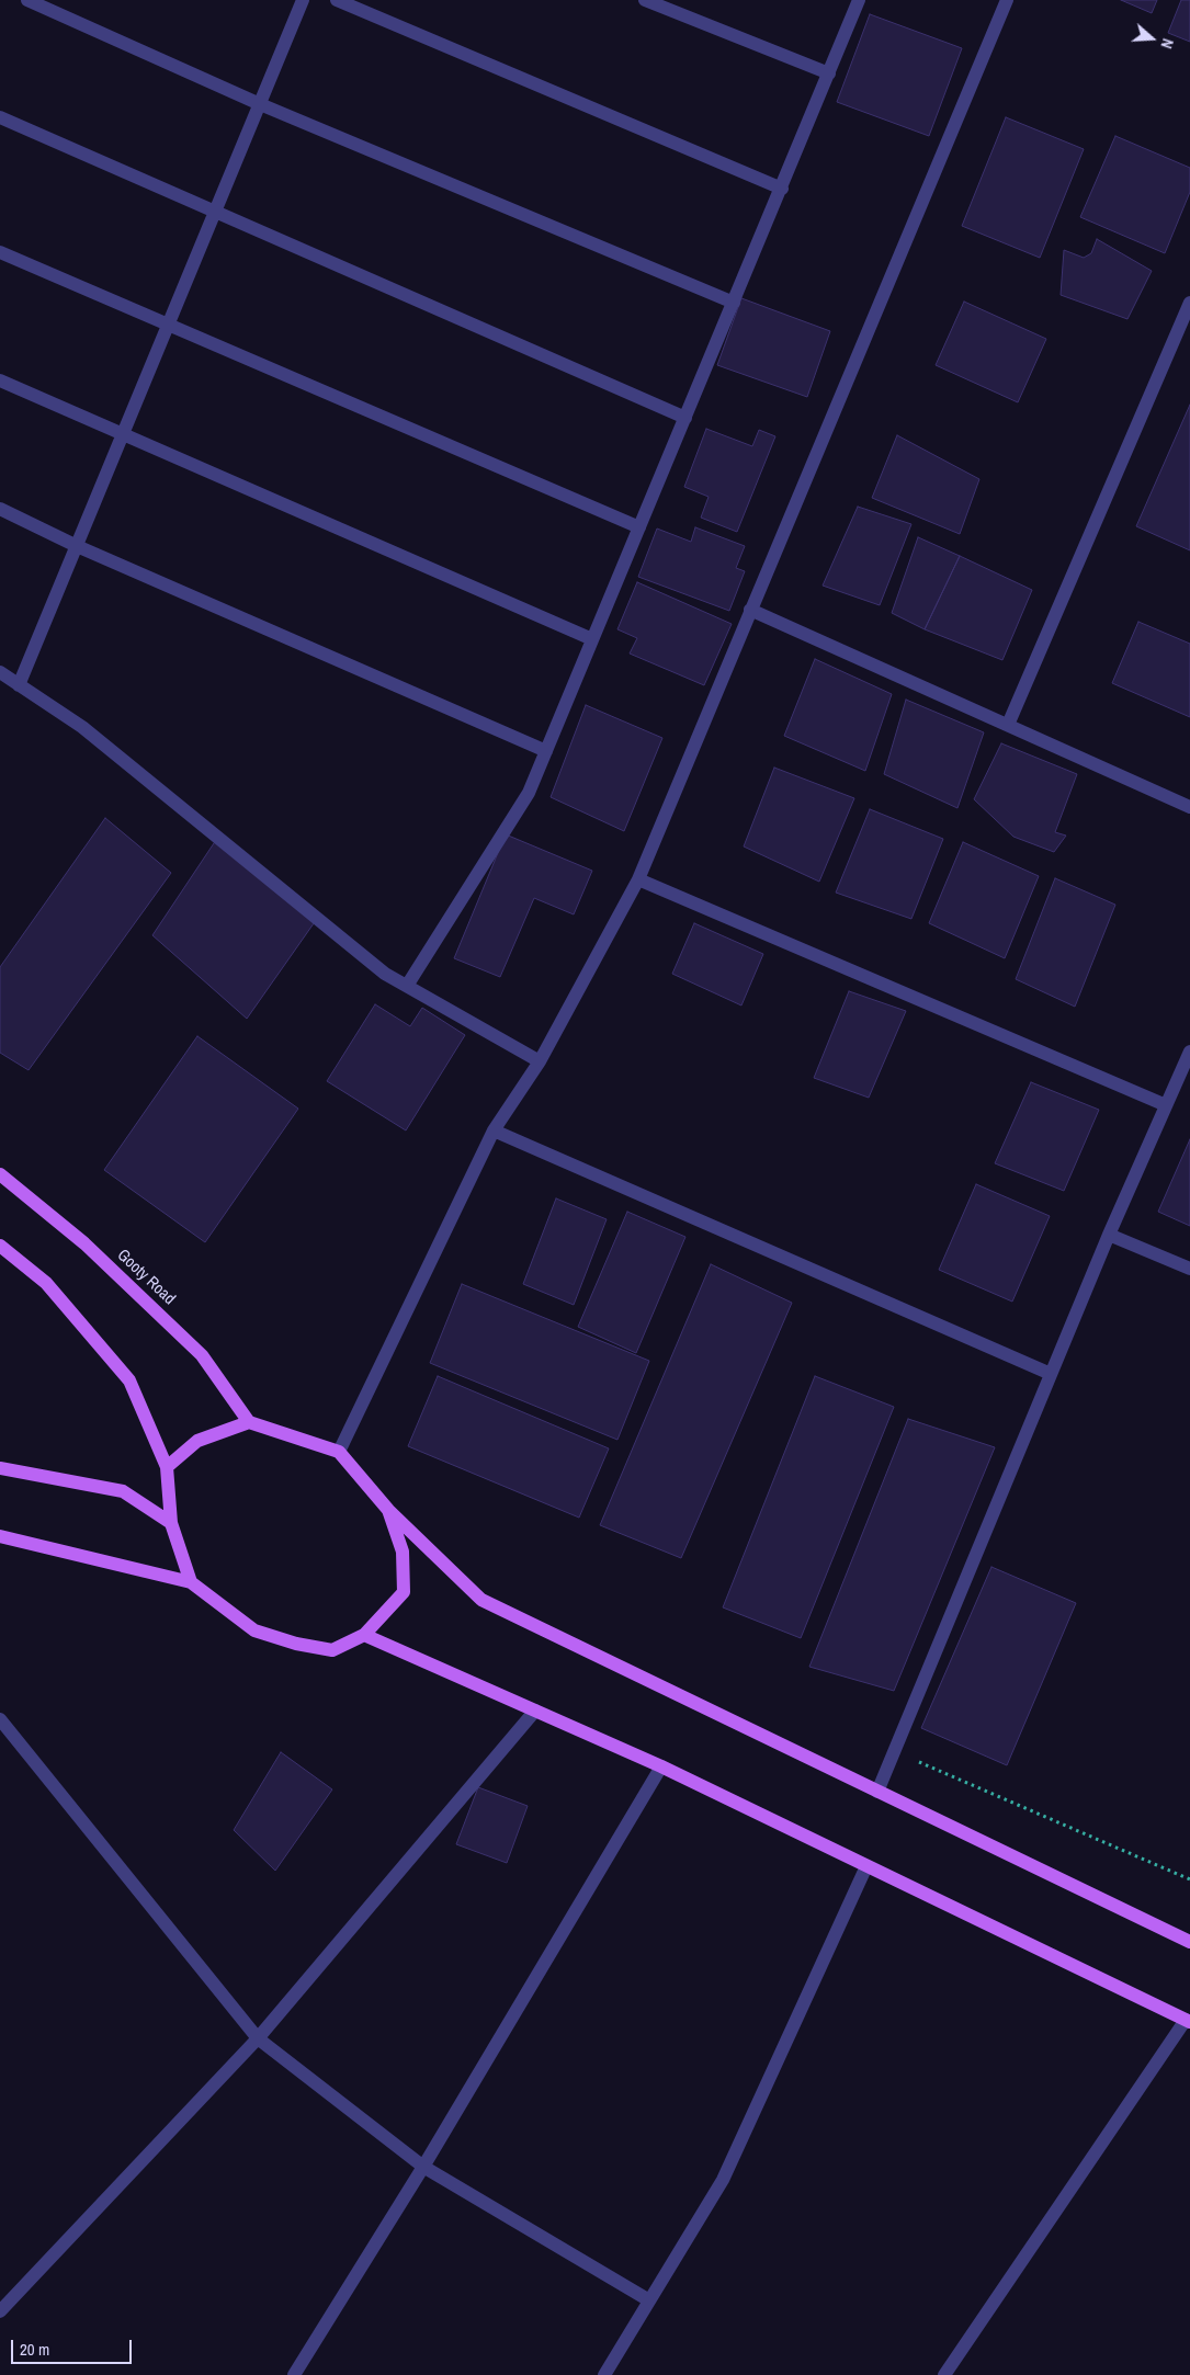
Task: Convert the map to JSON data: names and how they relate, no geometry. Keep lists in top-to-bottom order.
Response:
{
  "streets": {
    "main road": ["Gooty Road"]
  },
  "scale_bar": "20 m",
  "north": "right"
}
